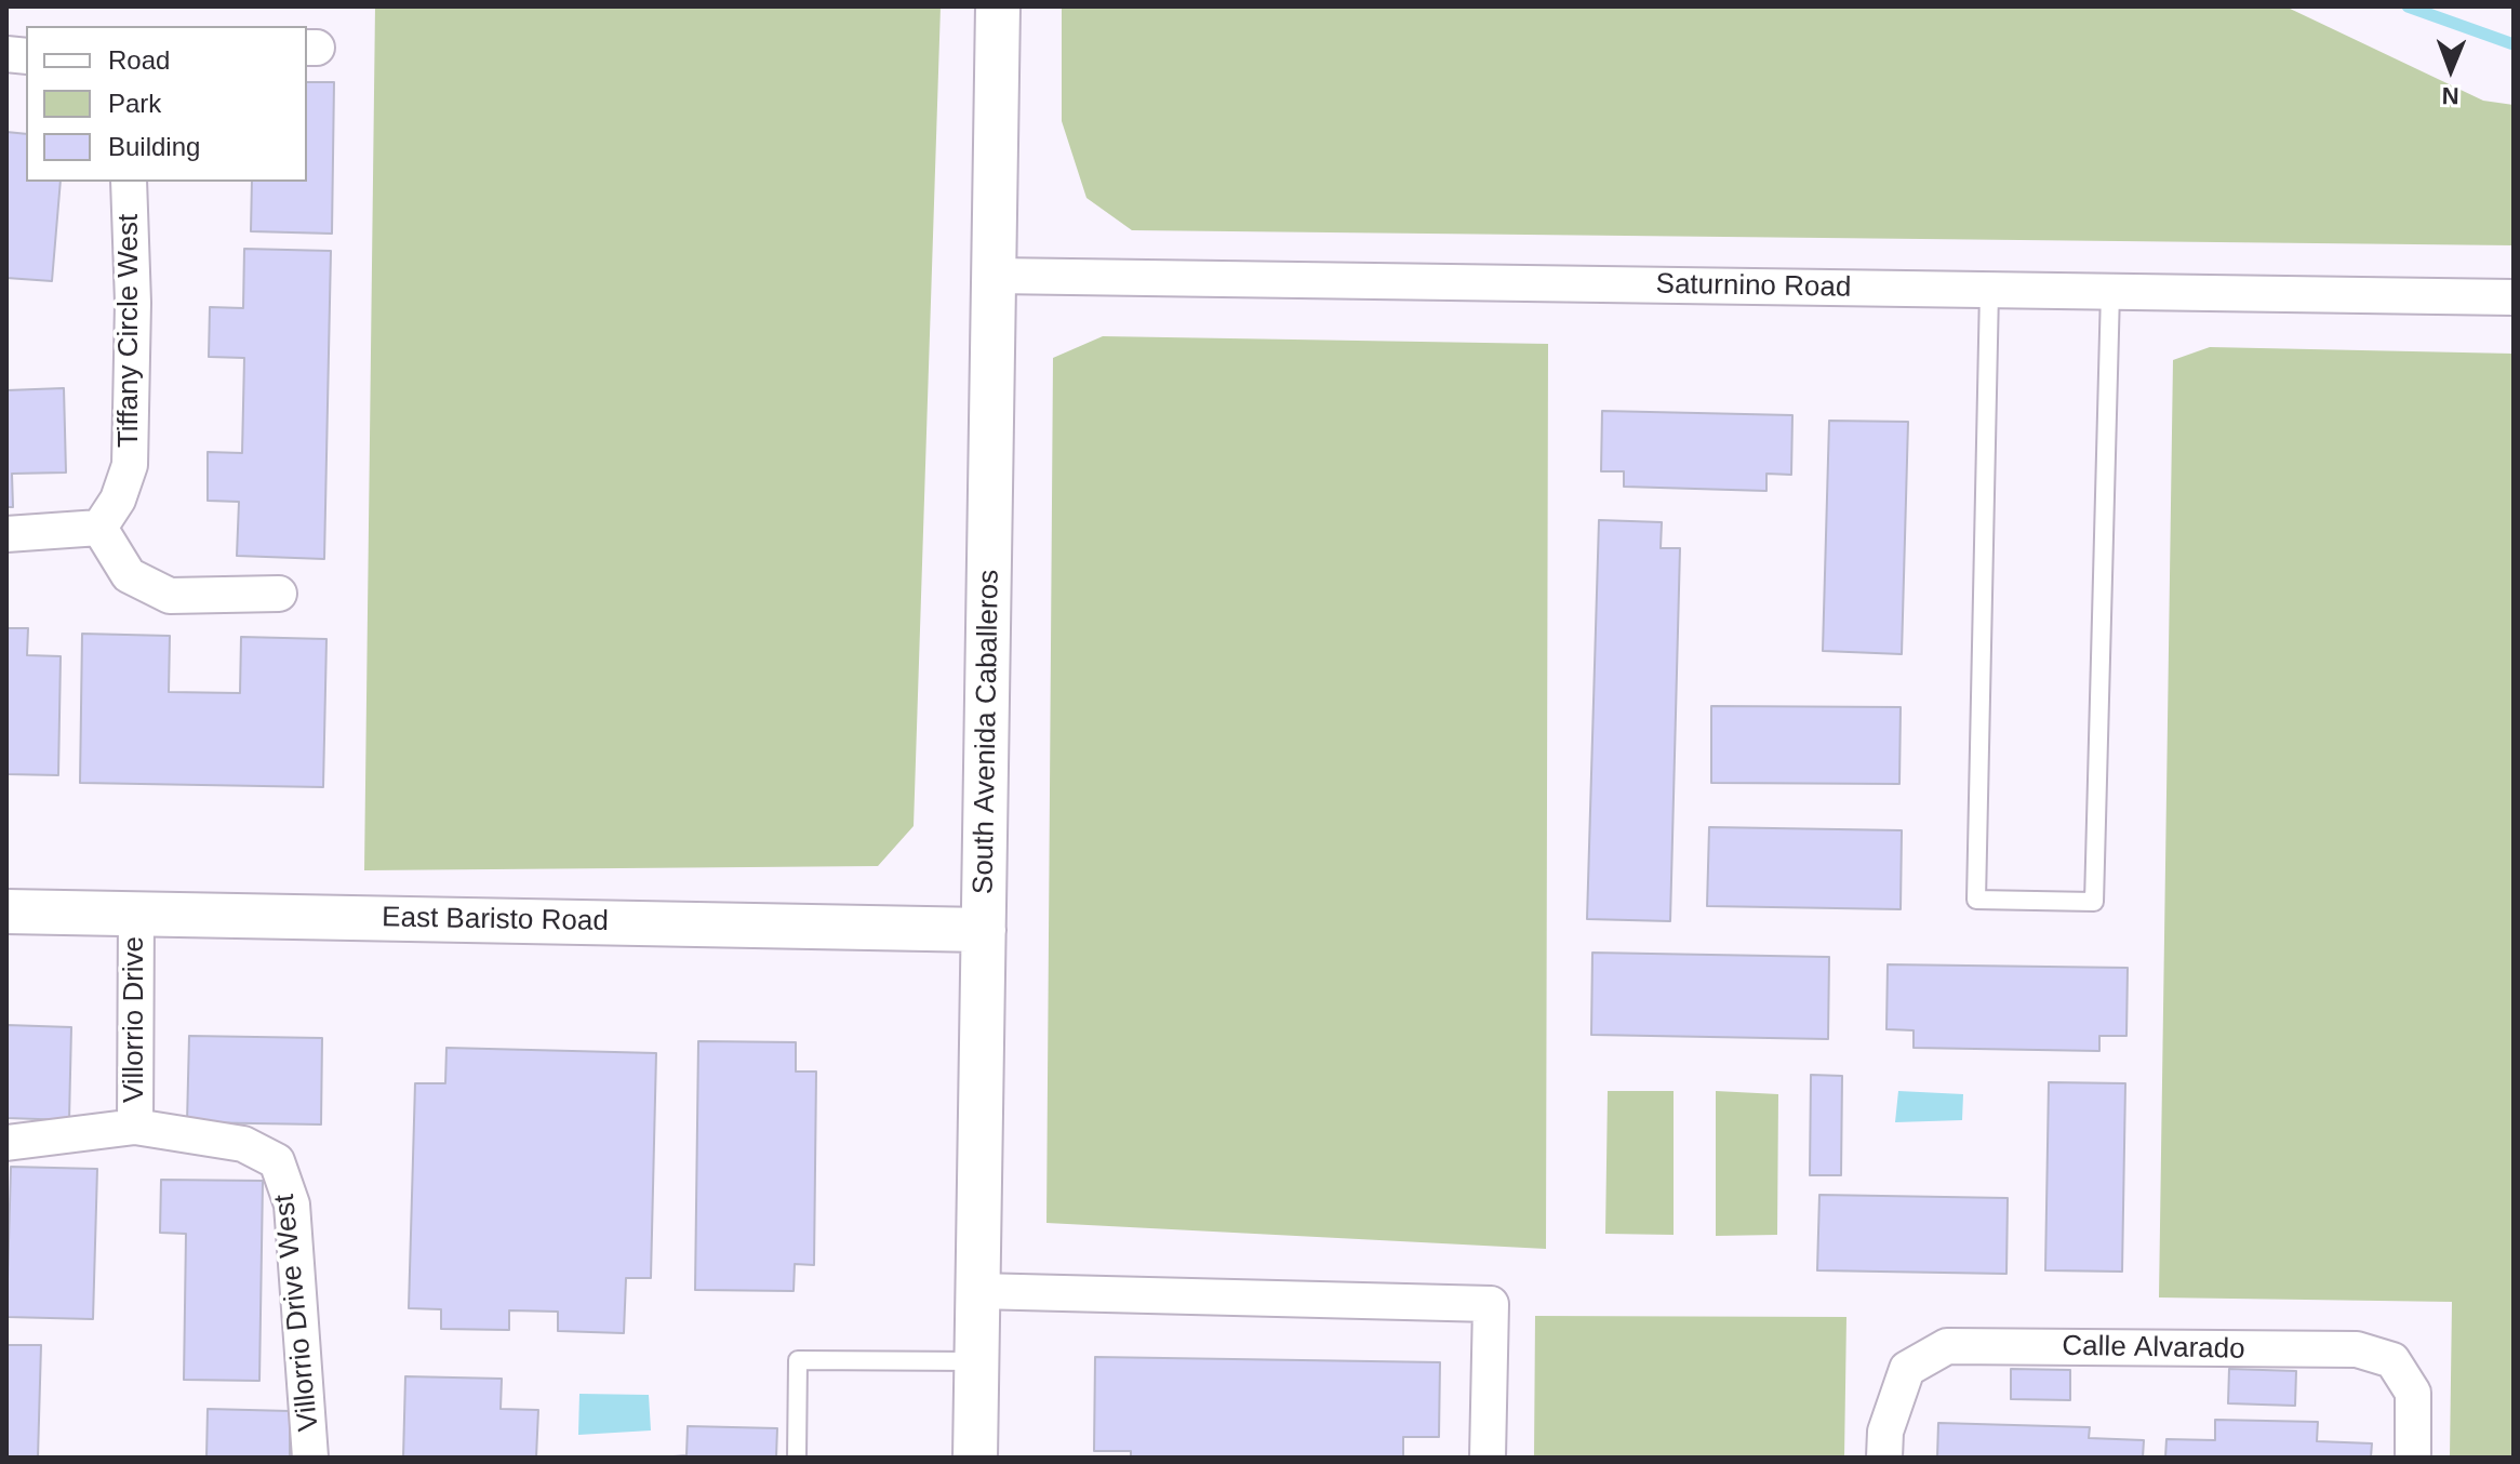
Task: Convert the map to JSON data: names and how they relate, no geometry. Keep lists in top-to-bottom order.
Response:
{
  "streets": {
    "street": [
      "Saturnino Road",
      "Tiffany Circle West",
      "South Avenida Caballeros",
      "East Baristo Road",
      "Villorrio Drive",
      "Villorrio Drive West",
      "Calle Alvarado"
    ]
  },
  "crossings": [
    ["Saturnino Road", "South Avenida Caballeros"],
    ["South Avenida Caballeros", "East Baristo Road"],
    ["East Baristo Road", "Villorrio Drive"],
    ["Villorrio Drive", "Villorrio Drive West"]
  ],
  "legend": ["Road", "Park", "Building"],
  "north": "bottom"
}
